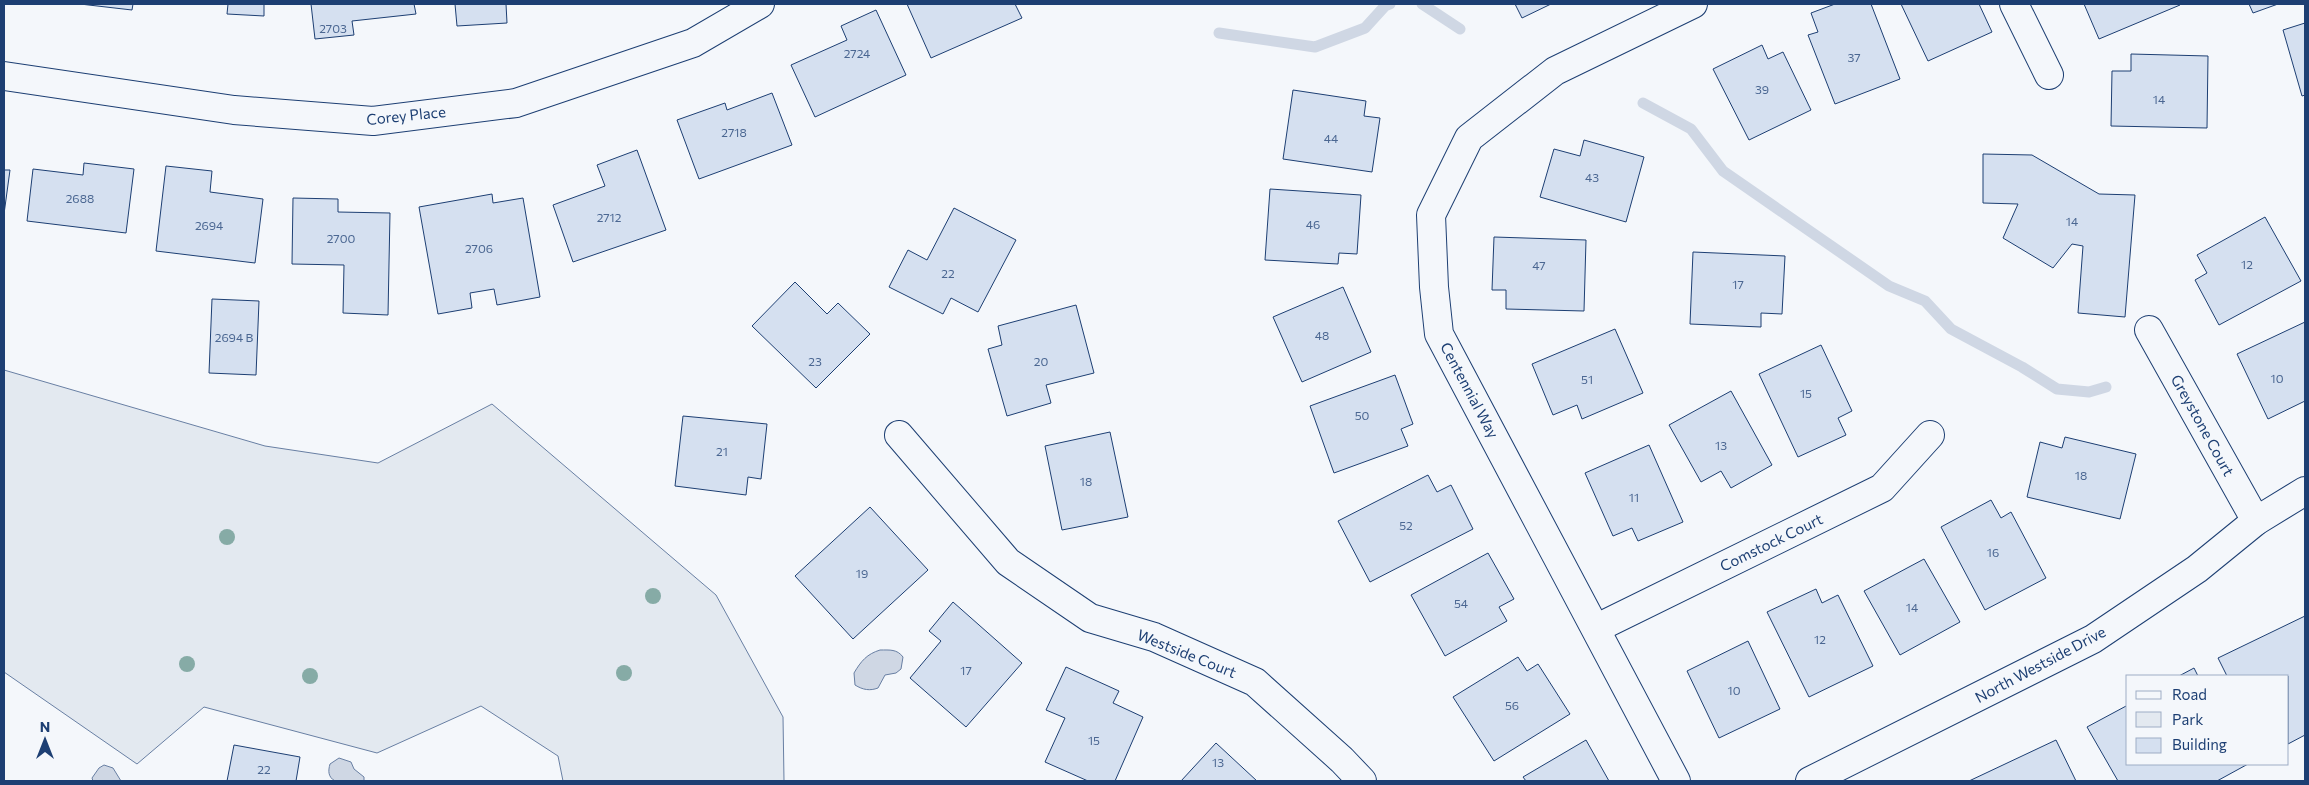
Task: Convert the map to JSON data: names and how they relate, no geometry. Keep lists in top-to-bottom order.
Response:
{
  "streets": {
    "street": [
      "Corey Place",
      "Centennial Way",
      "Greystone Court",
      "Comstock Court",
      "Westside Court",
      "North Westside Drive"
    ]
  },
  "crossings": [
    ["Centennial Way", "Comstock Court"],
    ["Greystone Court", "North Westside Drive"]
  ],
  "house_numbers": [
    "2703",
    "2724",
    "37",
    "39",
    "14",
    "2718",
    "44",
    "43",
    "2688",
    "2712",
    "14",
    "46",
    "2694",
    "2700",
    "2706",
    "12",
    "47",
    "22",
    "17",
    "48",
    "2694 B",
    "23",
    "20",
    "10",
    "51",
    "15",
    "50",
    "13",
    "21",
    "18",
    "18",
    "11",
    "52",
    "16",
    "19",
    "54",
    "14",
    "12",
    "17",
    "10",
    "56",
    "15",
    "13",
    "22"
  ],
  "legend": ["Road", "Park", "Building"],
  "north": "top"
}
